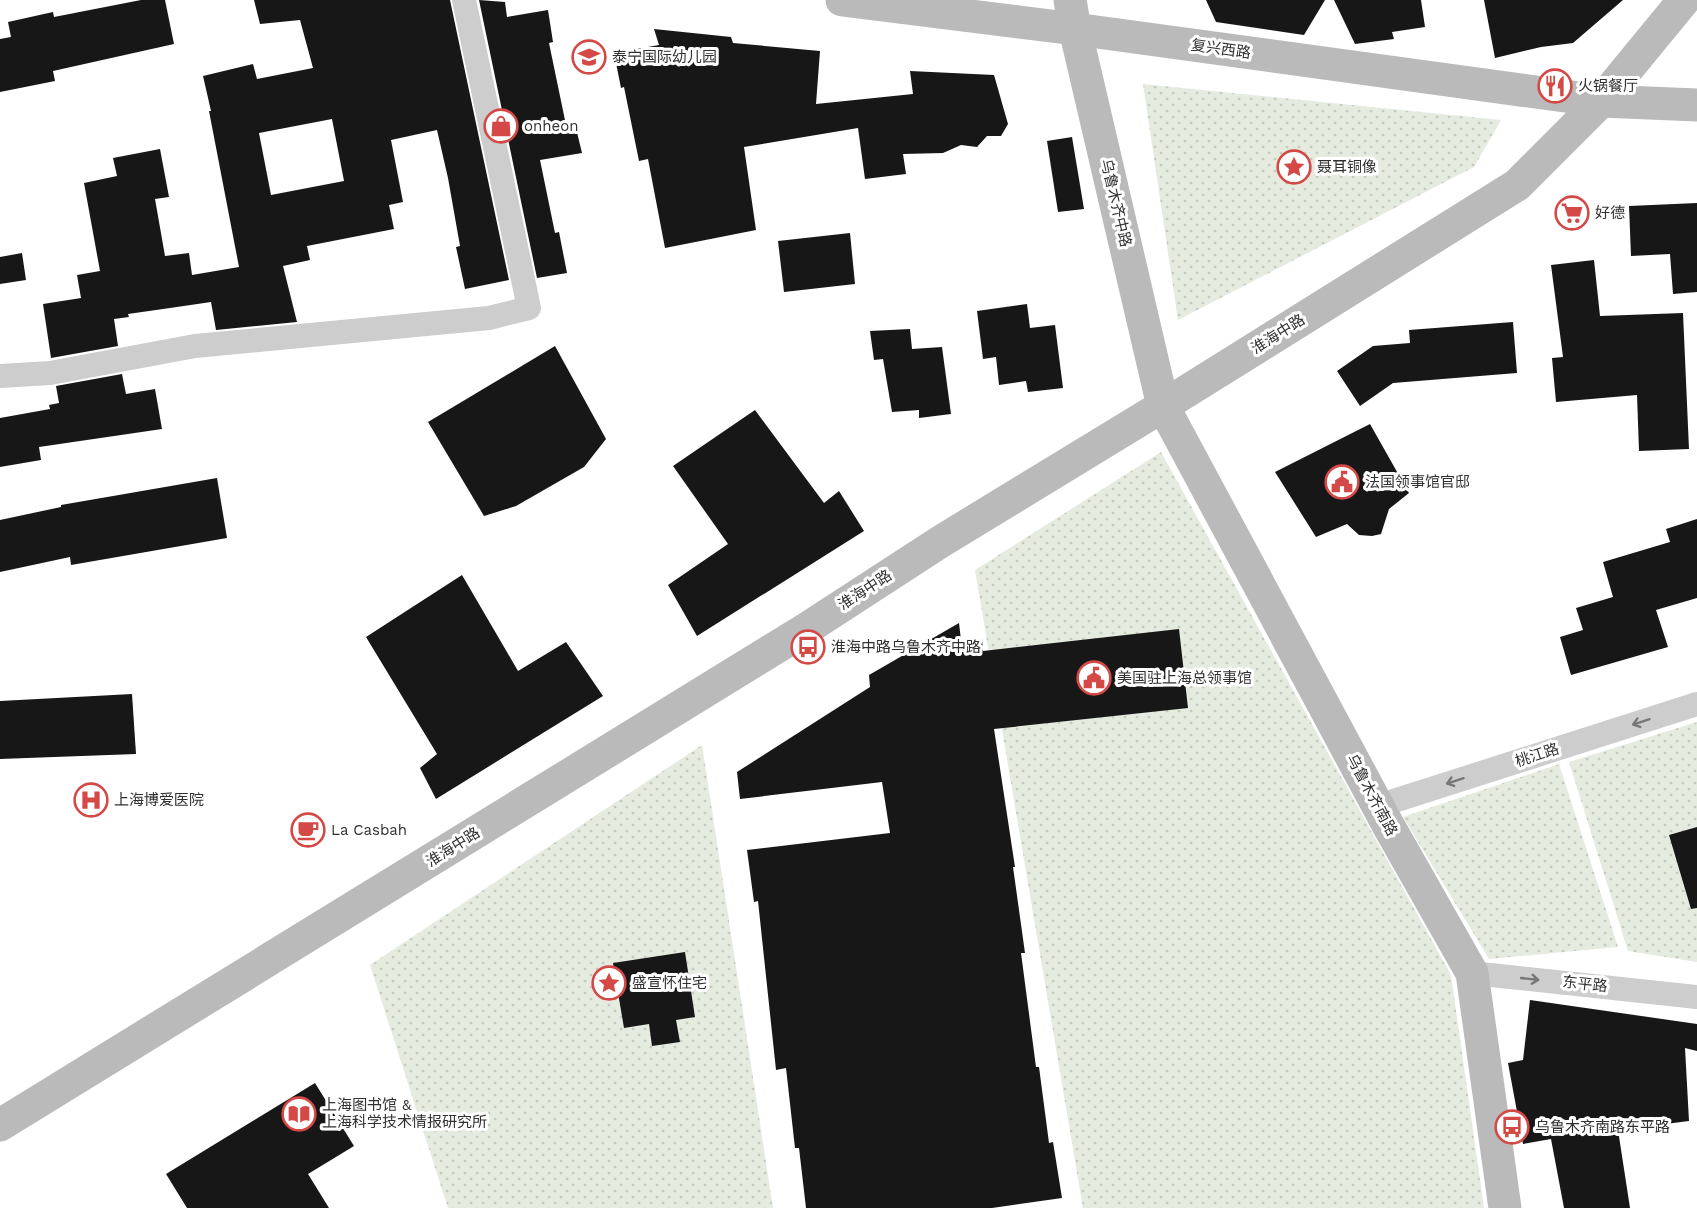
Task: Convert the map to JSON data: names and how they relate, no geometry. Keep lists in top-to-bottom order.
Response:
{
  "streets": {
    "main road": [
      "复兴西路",
      "乌鲁木齐中路",
      "淮海中路",
      "乌鲁木齐南路"
    ],
    "street": ["桃江路", "东平路"]
  },
  "crossings": [
    ["复兴西路", "乌鲁木齐中路"],
    ["复兴西路", "淮海中路"],
    ["乌鲁木齐中路", "淮海中路"],
    ["乌鲁木齐中路", "乌鲁木齐南路"],
    ["淮海中路", "乌鲁木齐南路"],
    ["桃江路", "乌鲁木齐南路"],
    ["乌鲁木齐南路", "东平路"]
  ],
  "one_way": ["桃江路", "东平路"],
  "places": {
    "school or university": ["泰宁国际幼儿园"],
    "restaurant": ["火锅餐厅"],
    "shop": ["onheon"],
    "place": ["聂耳铜像", "盛宣怀住宅"],
    "supermarket": ["好德"],
    "public building": ["法国领事馆官邸", "美国驻上海总领事馆"],
    "bus stop": ["淮海中路乌鲁木齐中路", "乌鲁木齐南路东平路"],
    "hospital": ["上海博爱医院"],
    "cafe": ["La Casbah"],
    "library": ["上海图书馆 & 上海科学技术情报研究所"]
  }
}
